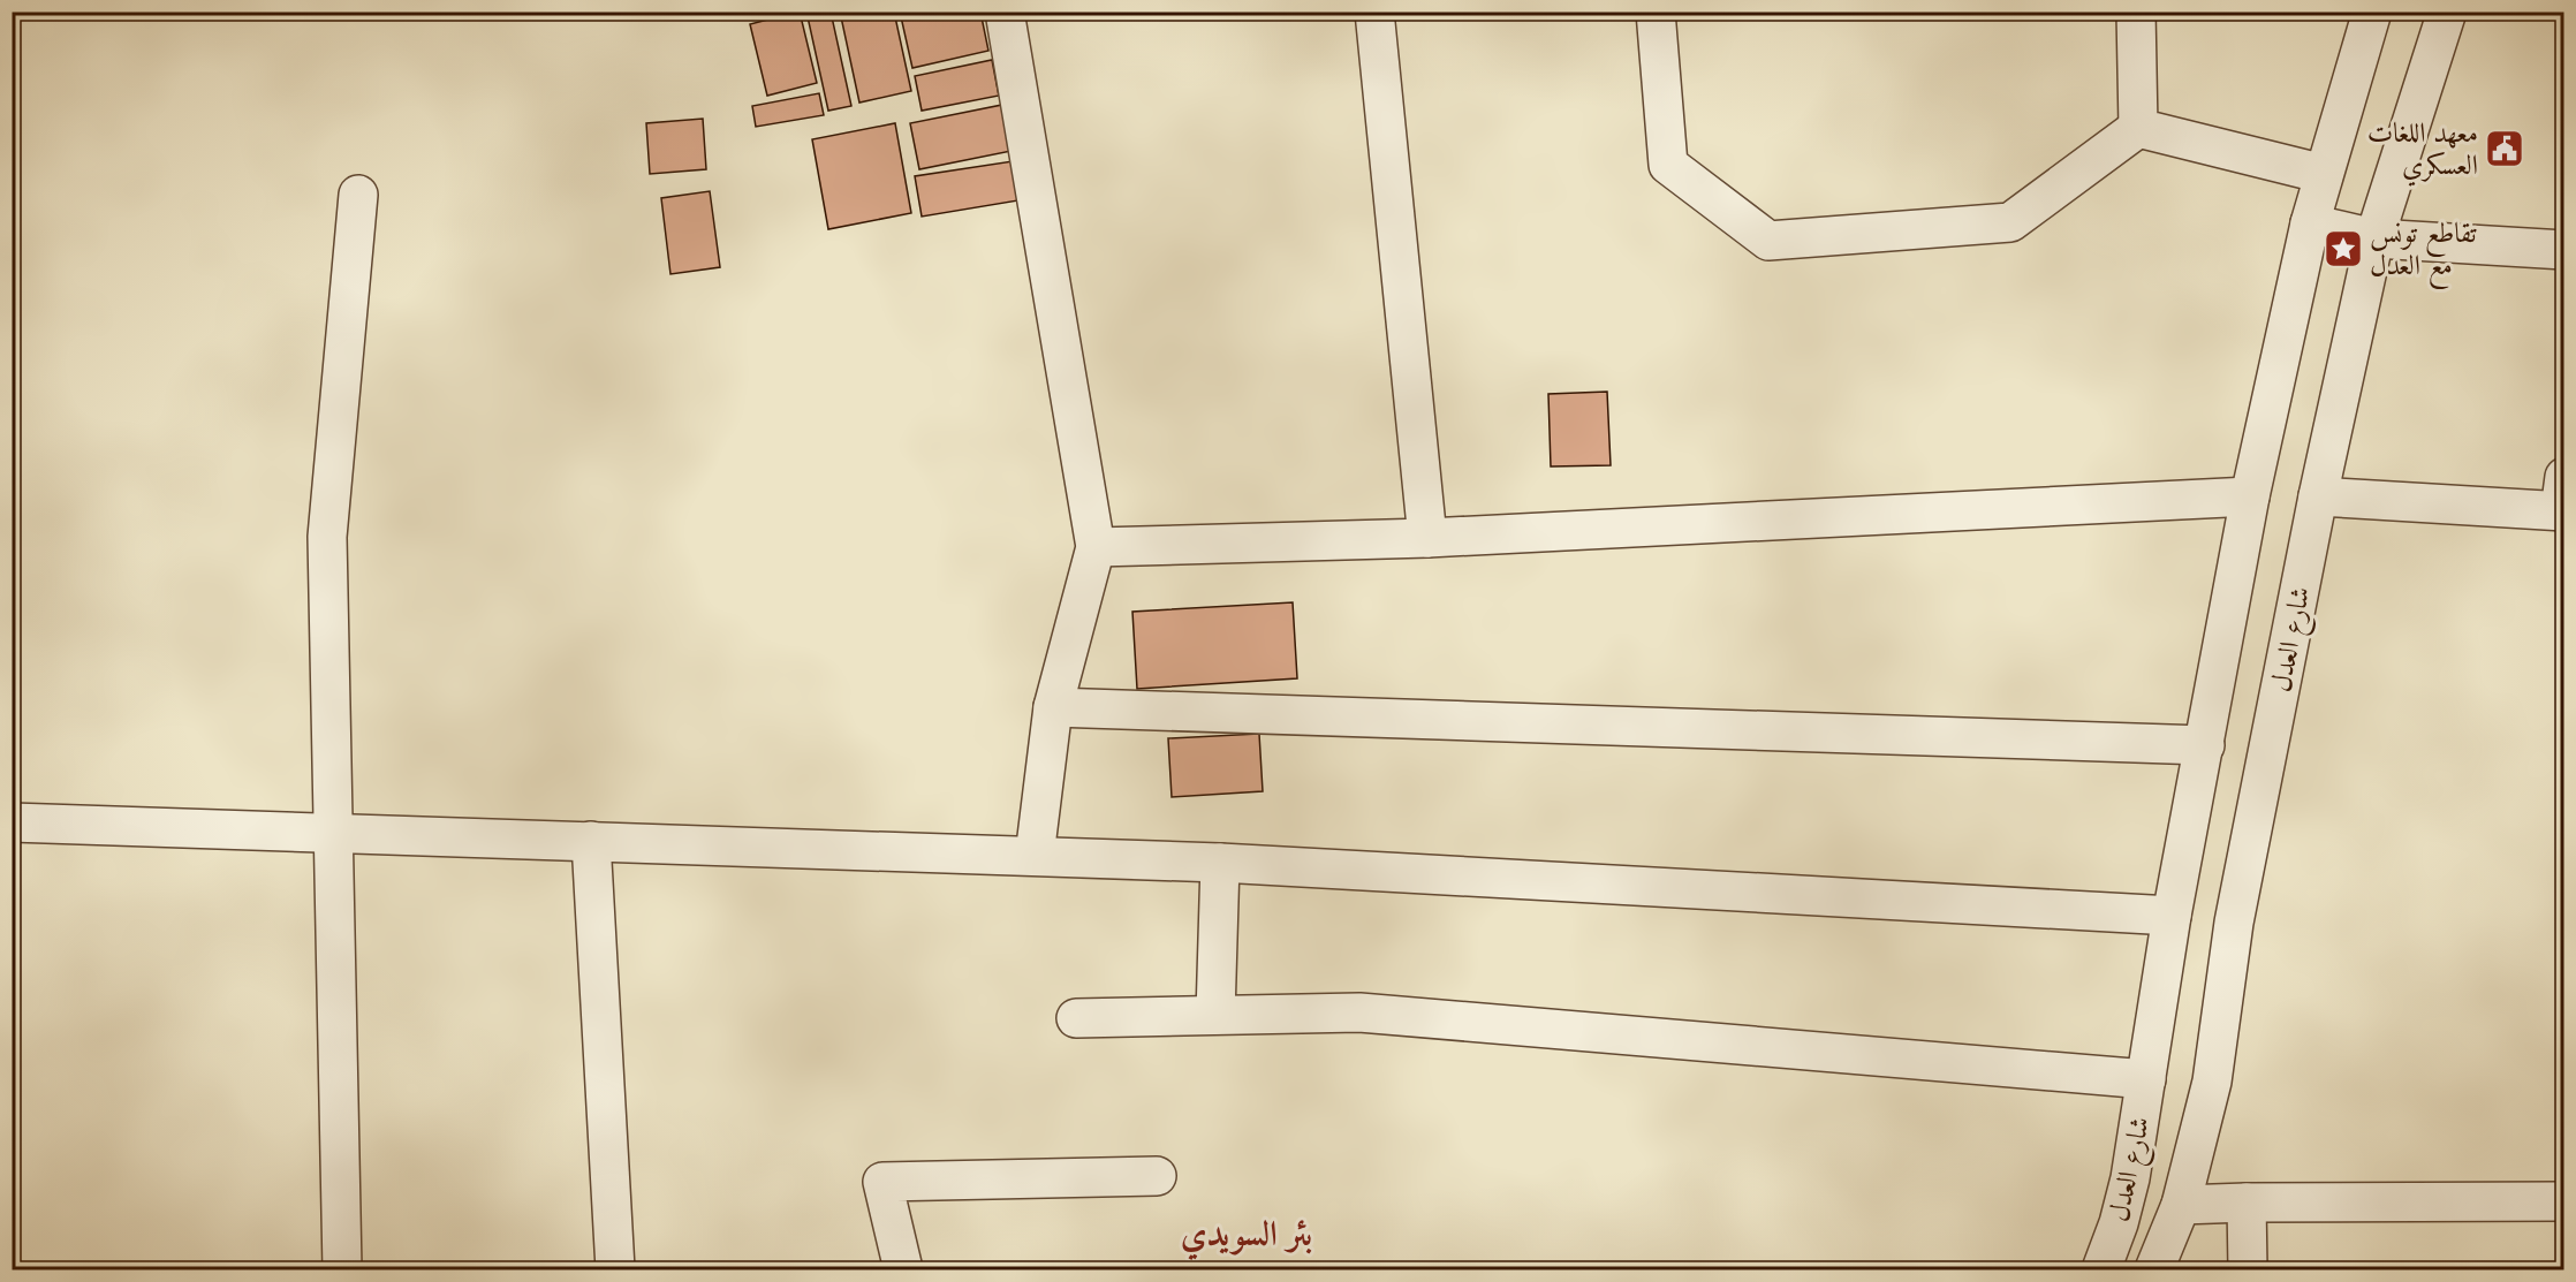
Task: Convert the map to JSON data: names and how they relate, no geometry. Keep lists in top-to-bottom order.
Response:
{
  "streets": {
    "street": ["شارع العدل"]
  },
  "districts": ["بئر السويدي"],
  "places": {
    "public building": ["معهد اللغات العسكري"],
    "place": ["تقاطع تونس مع العدل"]
  }
}
